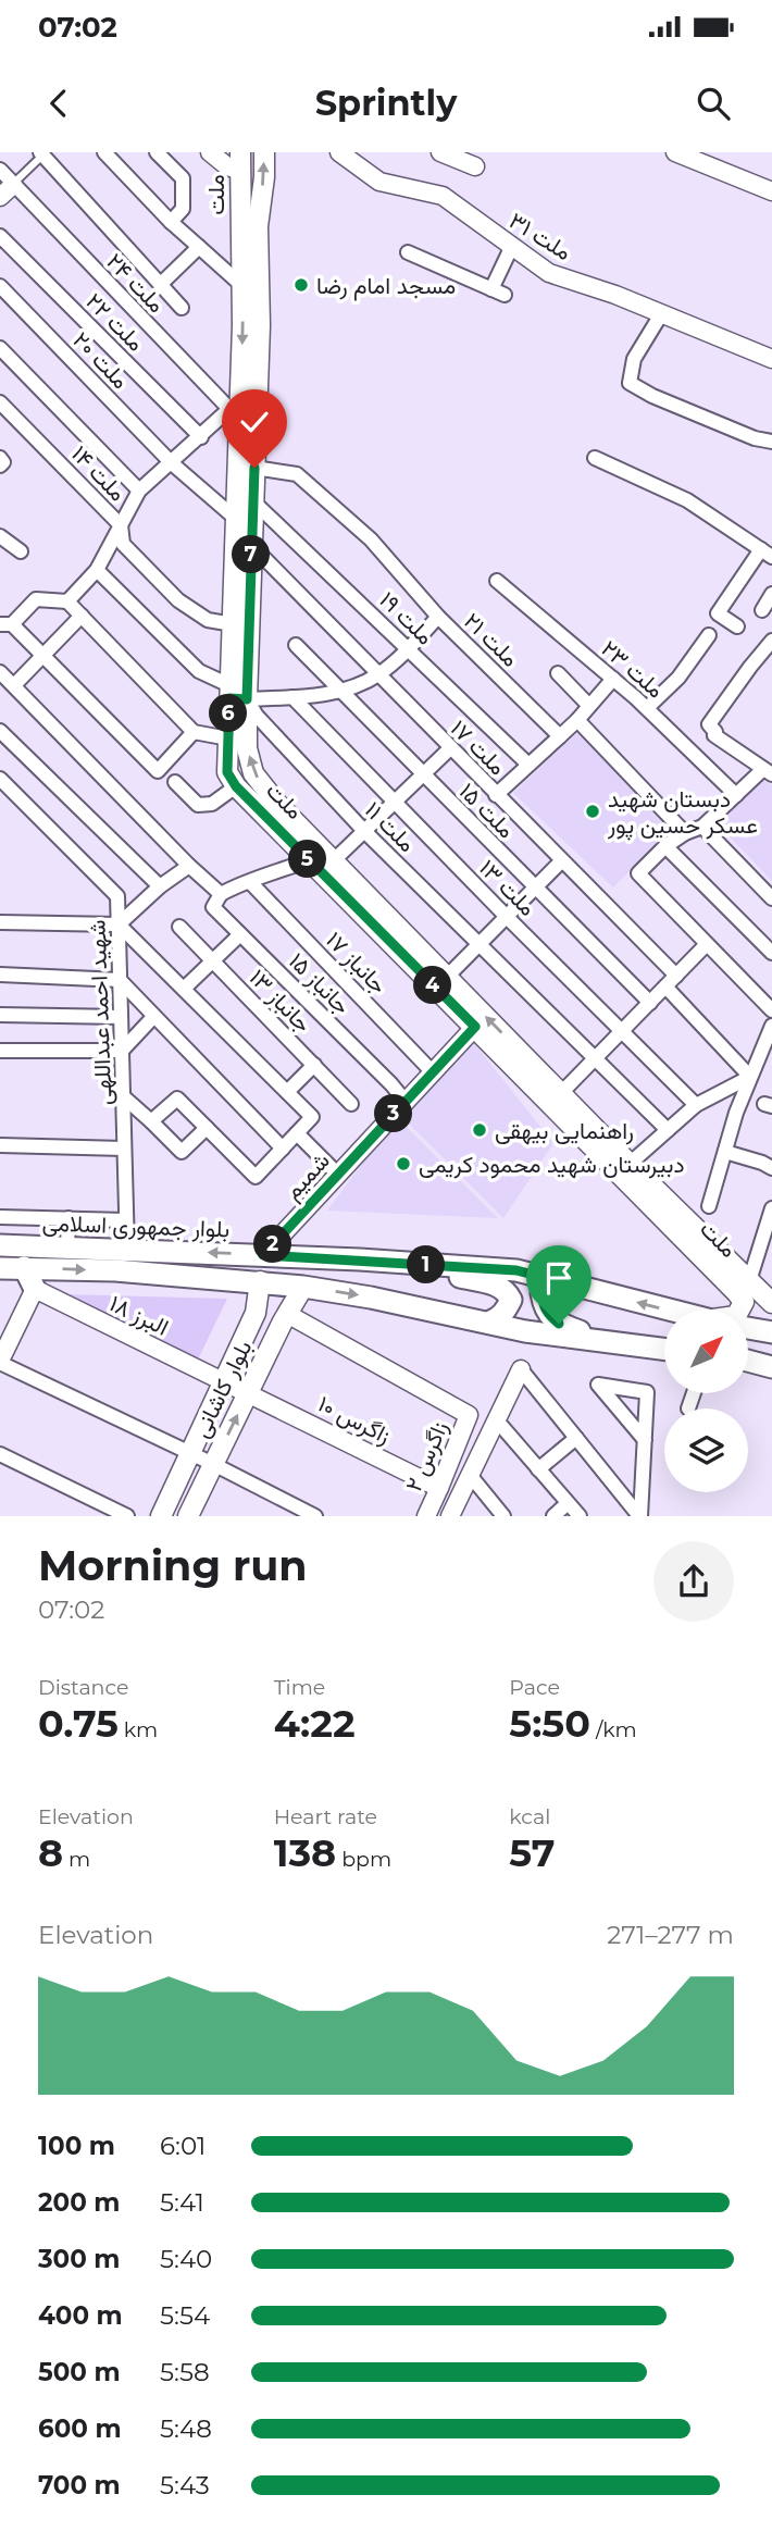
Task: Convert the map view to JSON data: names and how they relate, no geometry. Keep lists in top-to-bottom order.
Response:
{
  "streets": {
    "main road": ["ملت", "بلوار جمهوری اسلامی", "بلوار کاشانی"],
    "street": [
      "ملت ۳۱",
      "ملت ۲۴",
      "ملت ۲۲",
      "ملت ۲۰",
      "ملت ۱۴",
      "ملت ۱۹",
      "ملت ۲۱",
      "ملت ۲۳",
      "ملت ۱۷",
      "ملت ۱۵",
      "ملت ۱۱",
      "ملت ۱۳",
      "جانباز ۱۷",
      "جانباز ۱۵",
      "جانباز ۱۳",
      "شهید احمد عبداللهی",
      "شمیم",
      "البرز ۱۸",
      "زاگرس ۱۰",
      "زاگرس ۲"
    ]
  },
  "crossings": [
    ["ملت", "ملت ۲۴"],
    ["ملت", "ملت ۲۰"],
    ["ملت", "ملت ۱۴"],
    ["ملت", "ملت ۱۹"],
    ["ملت", "ملت ۲۱"],
    ["ملت", "ملت ۱۷"],
    ["ملت", "ملت ۱۱"],
    ["ملت", "شمیم"],
    ["جانباز ۱۷", "شمیم"],
    ["جانباز ۱۵", "شمیم"],
    ["شهید احمد عبداللهی", "بلوار جمهوری اسلامی"],
    ["شمیم", "بلوار جمهوری اسلامی"],
    ["بلوار جمهوری اسلامی", "بلوار کاشانی"],
    ["البرز ۱۸", "بلوار کاشانی"],
    ["البرز ۱۸", "زاگرس ۱۰"],
    ["بلوار کاشانی", "زاگرس ۱۰"],
    ["بلوار کاشانی", "زاگرس ۲"],
    ["زاگرس ۱۰", "زاگرس ۲"]
  ],
  "places": [
    "مسجد امام رضا",
    "دبستان شهید عسکر حسین پور",
    "راهنمایی بیهقی",
    "دبیرستان شهید محمود کریمی"
  ],
  "north": "top right",
  "page": {
    "status": "07:02",
    "header": "Sprintly",
    "pins": [
      "7",
      "6",
      "5",
      "4",
      "3",
      "2",
      "1"
    ],
    "heading": ["Morning run", "07:02"],
    "stats": [
      ["Distance", "0.75 km"],
      ["Time", "4:22"],
      ["Pace", "5:50 /km"],
      ["Elevation", "8 m"],
      ["Heart rate", "138 bpm"],
      ["kcal", "57"]
    ],
    "chart": ["Elevation", "271–277 m"],
    "list": [
      {
        "name": "100 m",
        "note": "6:01"
      },
      {
        "name": "200 m",
        "note": "5:41"
      },
      {
        "name": "300 m",
        "note": "5:40"
      },
      {
        "name": "400 m",
        "note": "5:54"
      },
      {
        "name": "500 m",
        "note": "5:58"
      },
      {
        "name": "600 m",
        "note": "5:48"
      },
      {
        "name": "700 m",
        "note": "5:43"
      }
    ]
  }
}
